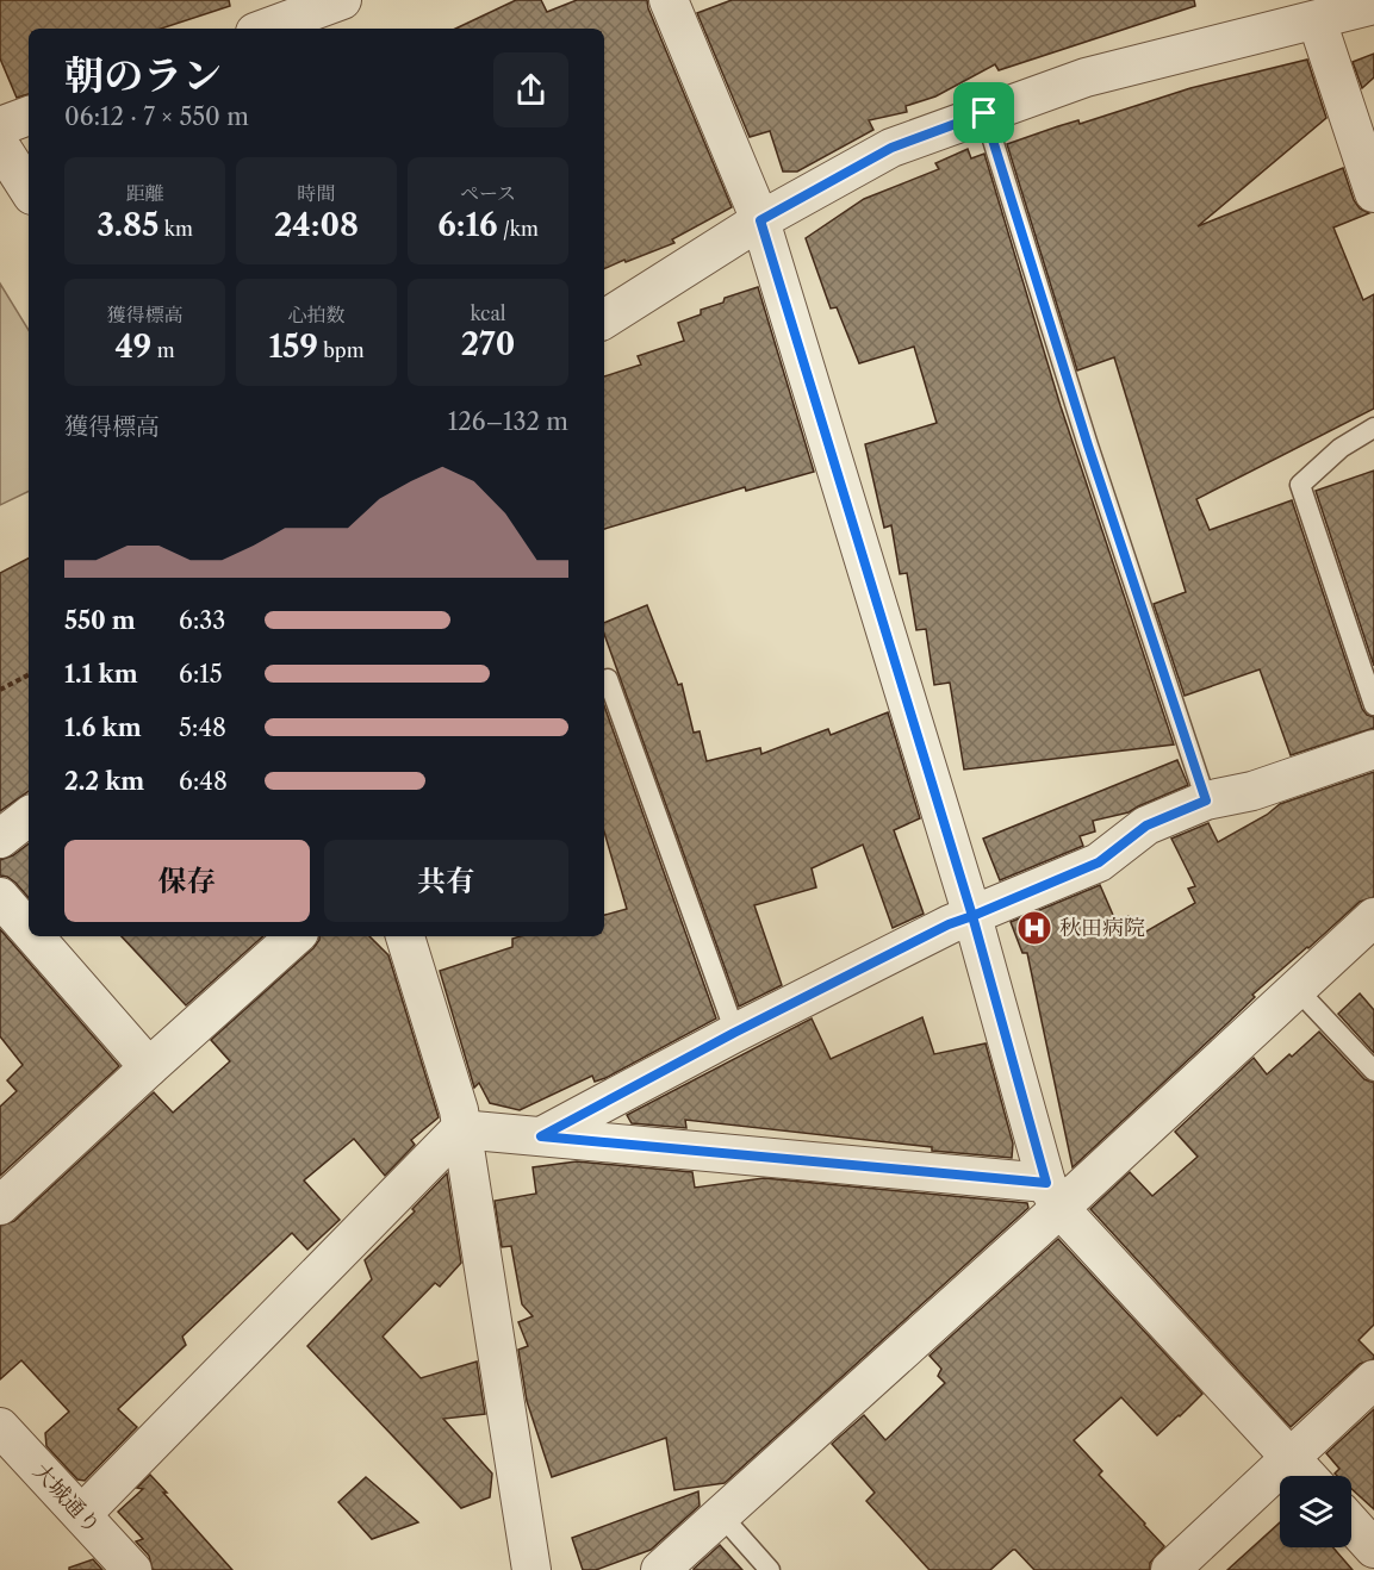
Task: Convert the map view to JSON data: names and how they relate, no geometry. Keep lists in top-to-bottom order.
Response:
{
  "streets": {
    "street": ["大城通り"]
  },
  "places": {
    "hospital": ["秋田病院"]
  },
  "page": {
    "heading": ["朝のラン", "06:12 · 7 × 550 m"],
    "stats": [
      ["距離", "3.85 km"],
      ["時間", "24:08"],
      ["ペース", "6:16 /km"],
      ["獲得標高", "49 m"],
      ["心拍数", "159 bpm"],
      ["kcal", "270"]
    ],
    "chart": ["獲得標高", "126–132 m"],
    "list": [
      {
        "name": "550 m",
        "note": "6:33"
      },
      {
        "name": "1.1 km",
        "note": "6:15"
      },
      {
        "name": "1.6 km",
        "note": "5:48"
      },
      {
        "name": "2.2 km",
        "note": "6:48"
      }
    ],
    "buttons": ["保存", "共有"]
  }
}
